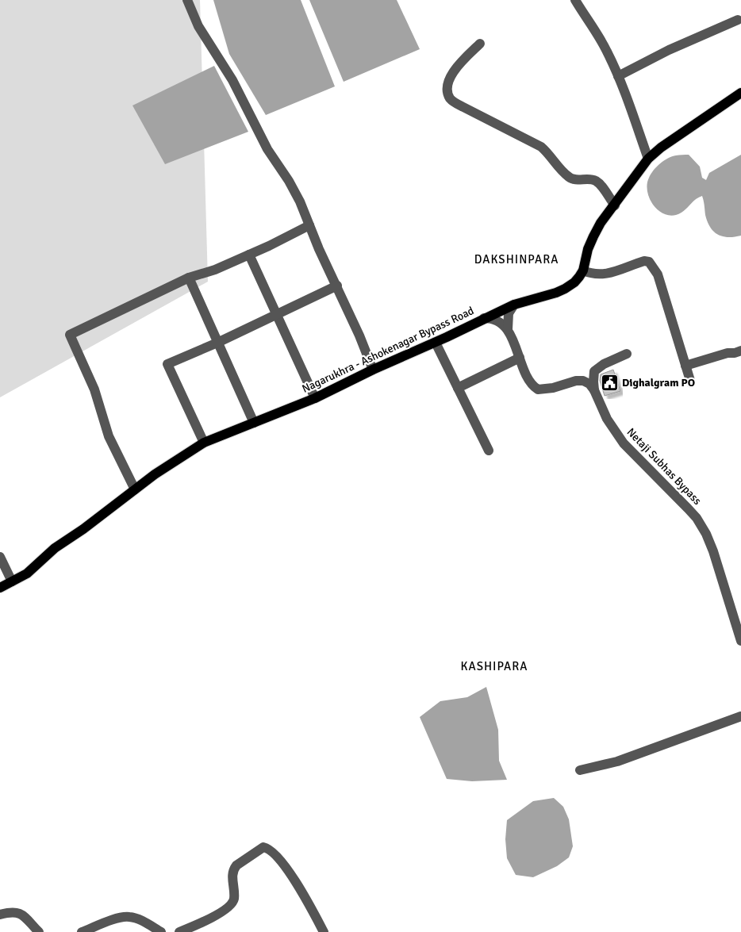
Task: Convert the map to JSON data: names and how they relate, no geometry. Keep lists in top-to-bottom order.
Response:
{
  "streets": {
    "main road": ["Nagarukhra - Ashokenagar Bypass Road"],
    "street": ["Netaji Subhas Bypass"]
  },
  "districts": ["DAKSHINPARA", "KASHIPARA"],
  "places": {
    "public building": ["Dighalgram PO"]
  }
}
